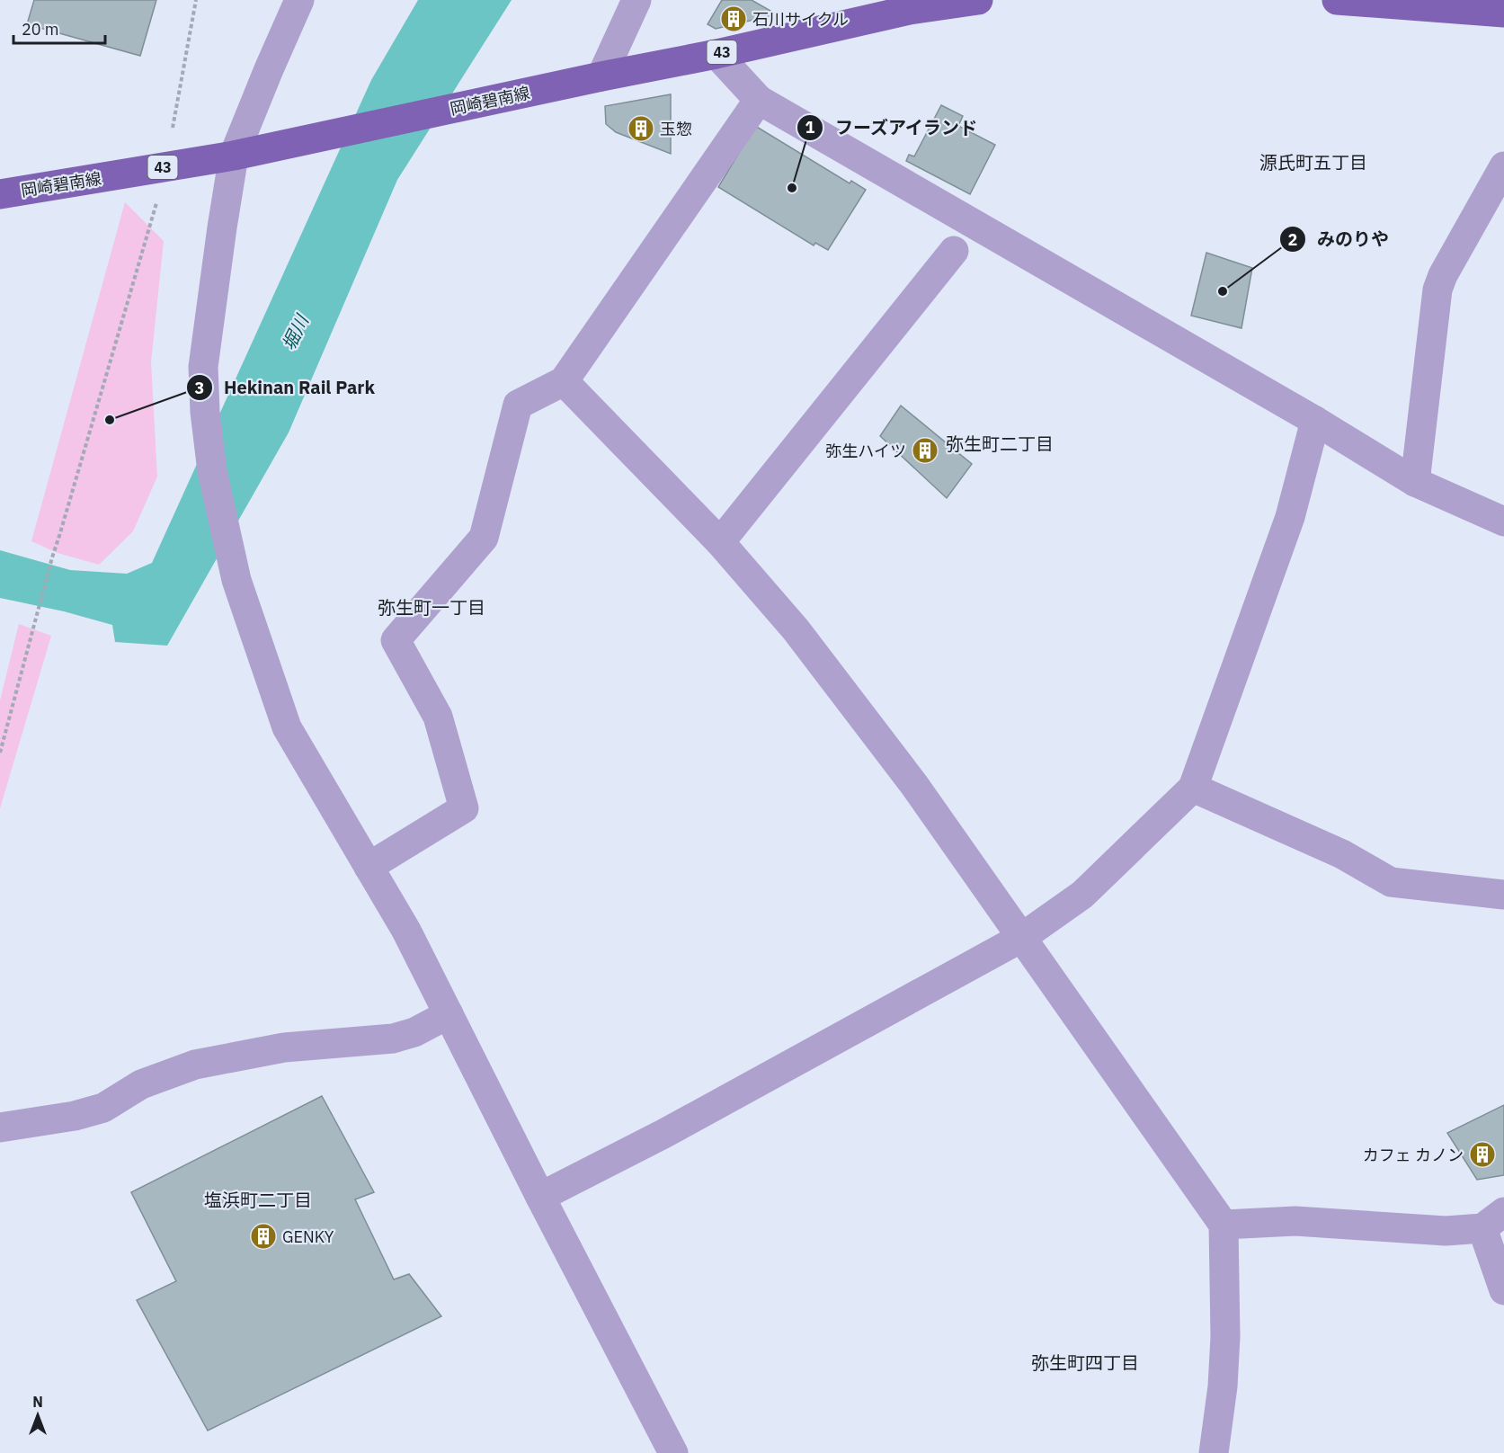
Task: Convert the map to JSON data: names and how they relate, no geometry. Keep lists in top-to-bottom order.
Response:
{
  "streets": {
    "main road": ["43", "岡崎碧南線"]
  },
  "districts": [
    "源氏町五丁目",
    "弥生町二丁目",
    "弥生町一丁目",
    "塩浜町二丁目",
    "弥生町四丁目"
  ],
  "water": ["堀川"],
  "places": {
    "building": [
      "石川サイクル",
      "玉惣",
      "弥生ハイツ",
      "カフェ カノン",
      "GENKY"
    ],
    "other": ["フーズアイランド", "みのりや", "Hekinan Rail Park"]
  },
  "scale_bar": "20 m",
  "north": "top"
}
